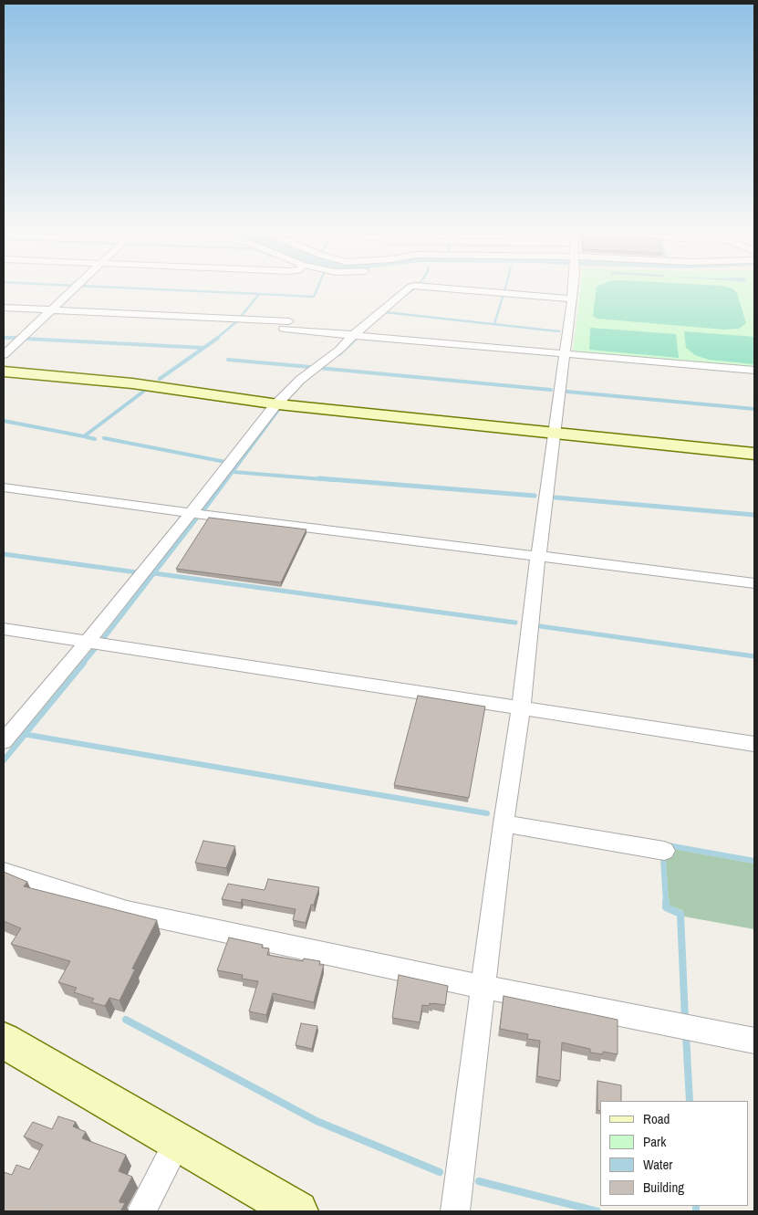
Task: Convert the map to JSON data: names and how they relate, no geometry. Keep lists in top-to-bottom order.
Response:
{
  "legend": [
    "Road",
    "Park",
    "Water",
    "Building"
  ]
}
